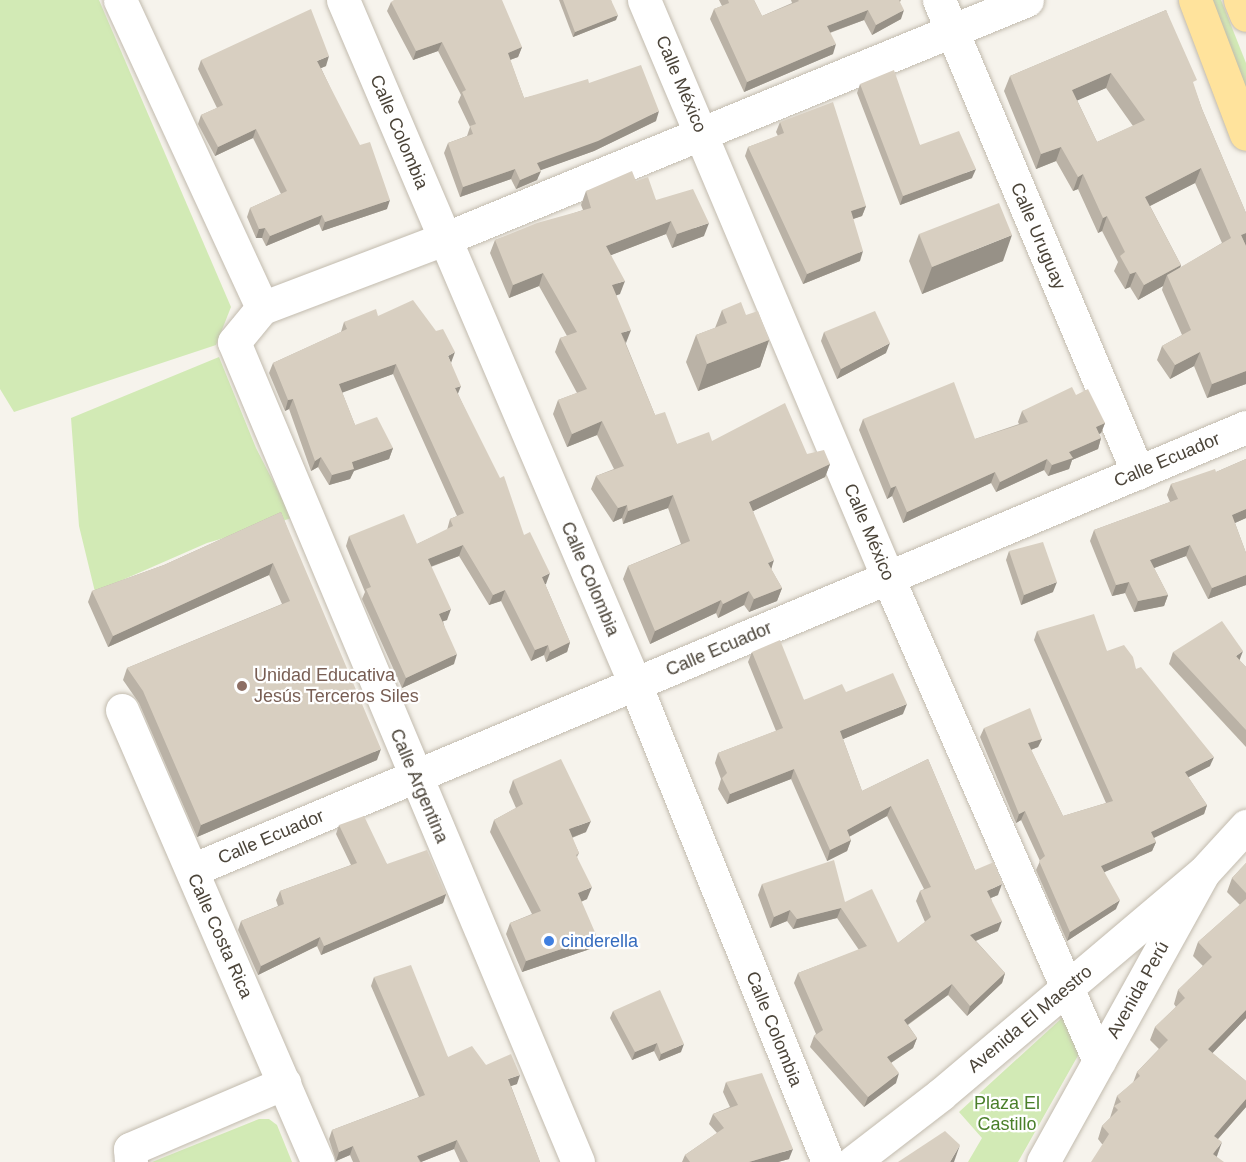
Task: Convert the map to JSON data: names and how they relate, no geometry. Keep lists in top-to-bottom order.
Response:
{
  "streets": {
    "street": [
      "Calle México",
      "Calle Colombia",
      "Calle Uruguay",
      "Calle Ecuador",
      "Calle Argentina",
      "Calle Costa Rica",
      "Avenida Perú",
      "Avenida El Maestro"
    ]
  },
  "crossings": [
    ["Calle México", "Calle Ecuador"],
    ["Calle México", "Avenida Perú"],
    ["Calle México", "Avenida El Maestro"],
    ["Calle Colombia", "Calle Ecuador"],
    ["Calle Uruguay", "Calle Ecuador"],
    ["Calle Ecuador", "Calle Argentina"],
    ["Calle Ecuador", "Calle Costa Rica"],
    ["Avenida Perú", "Avenida El Maestro"]
  ],
  "parks": ["Plaza El Castillo"],
  "places": ["Unidad Educativa Jesús Terceros Siles", "cinderella"]
}
